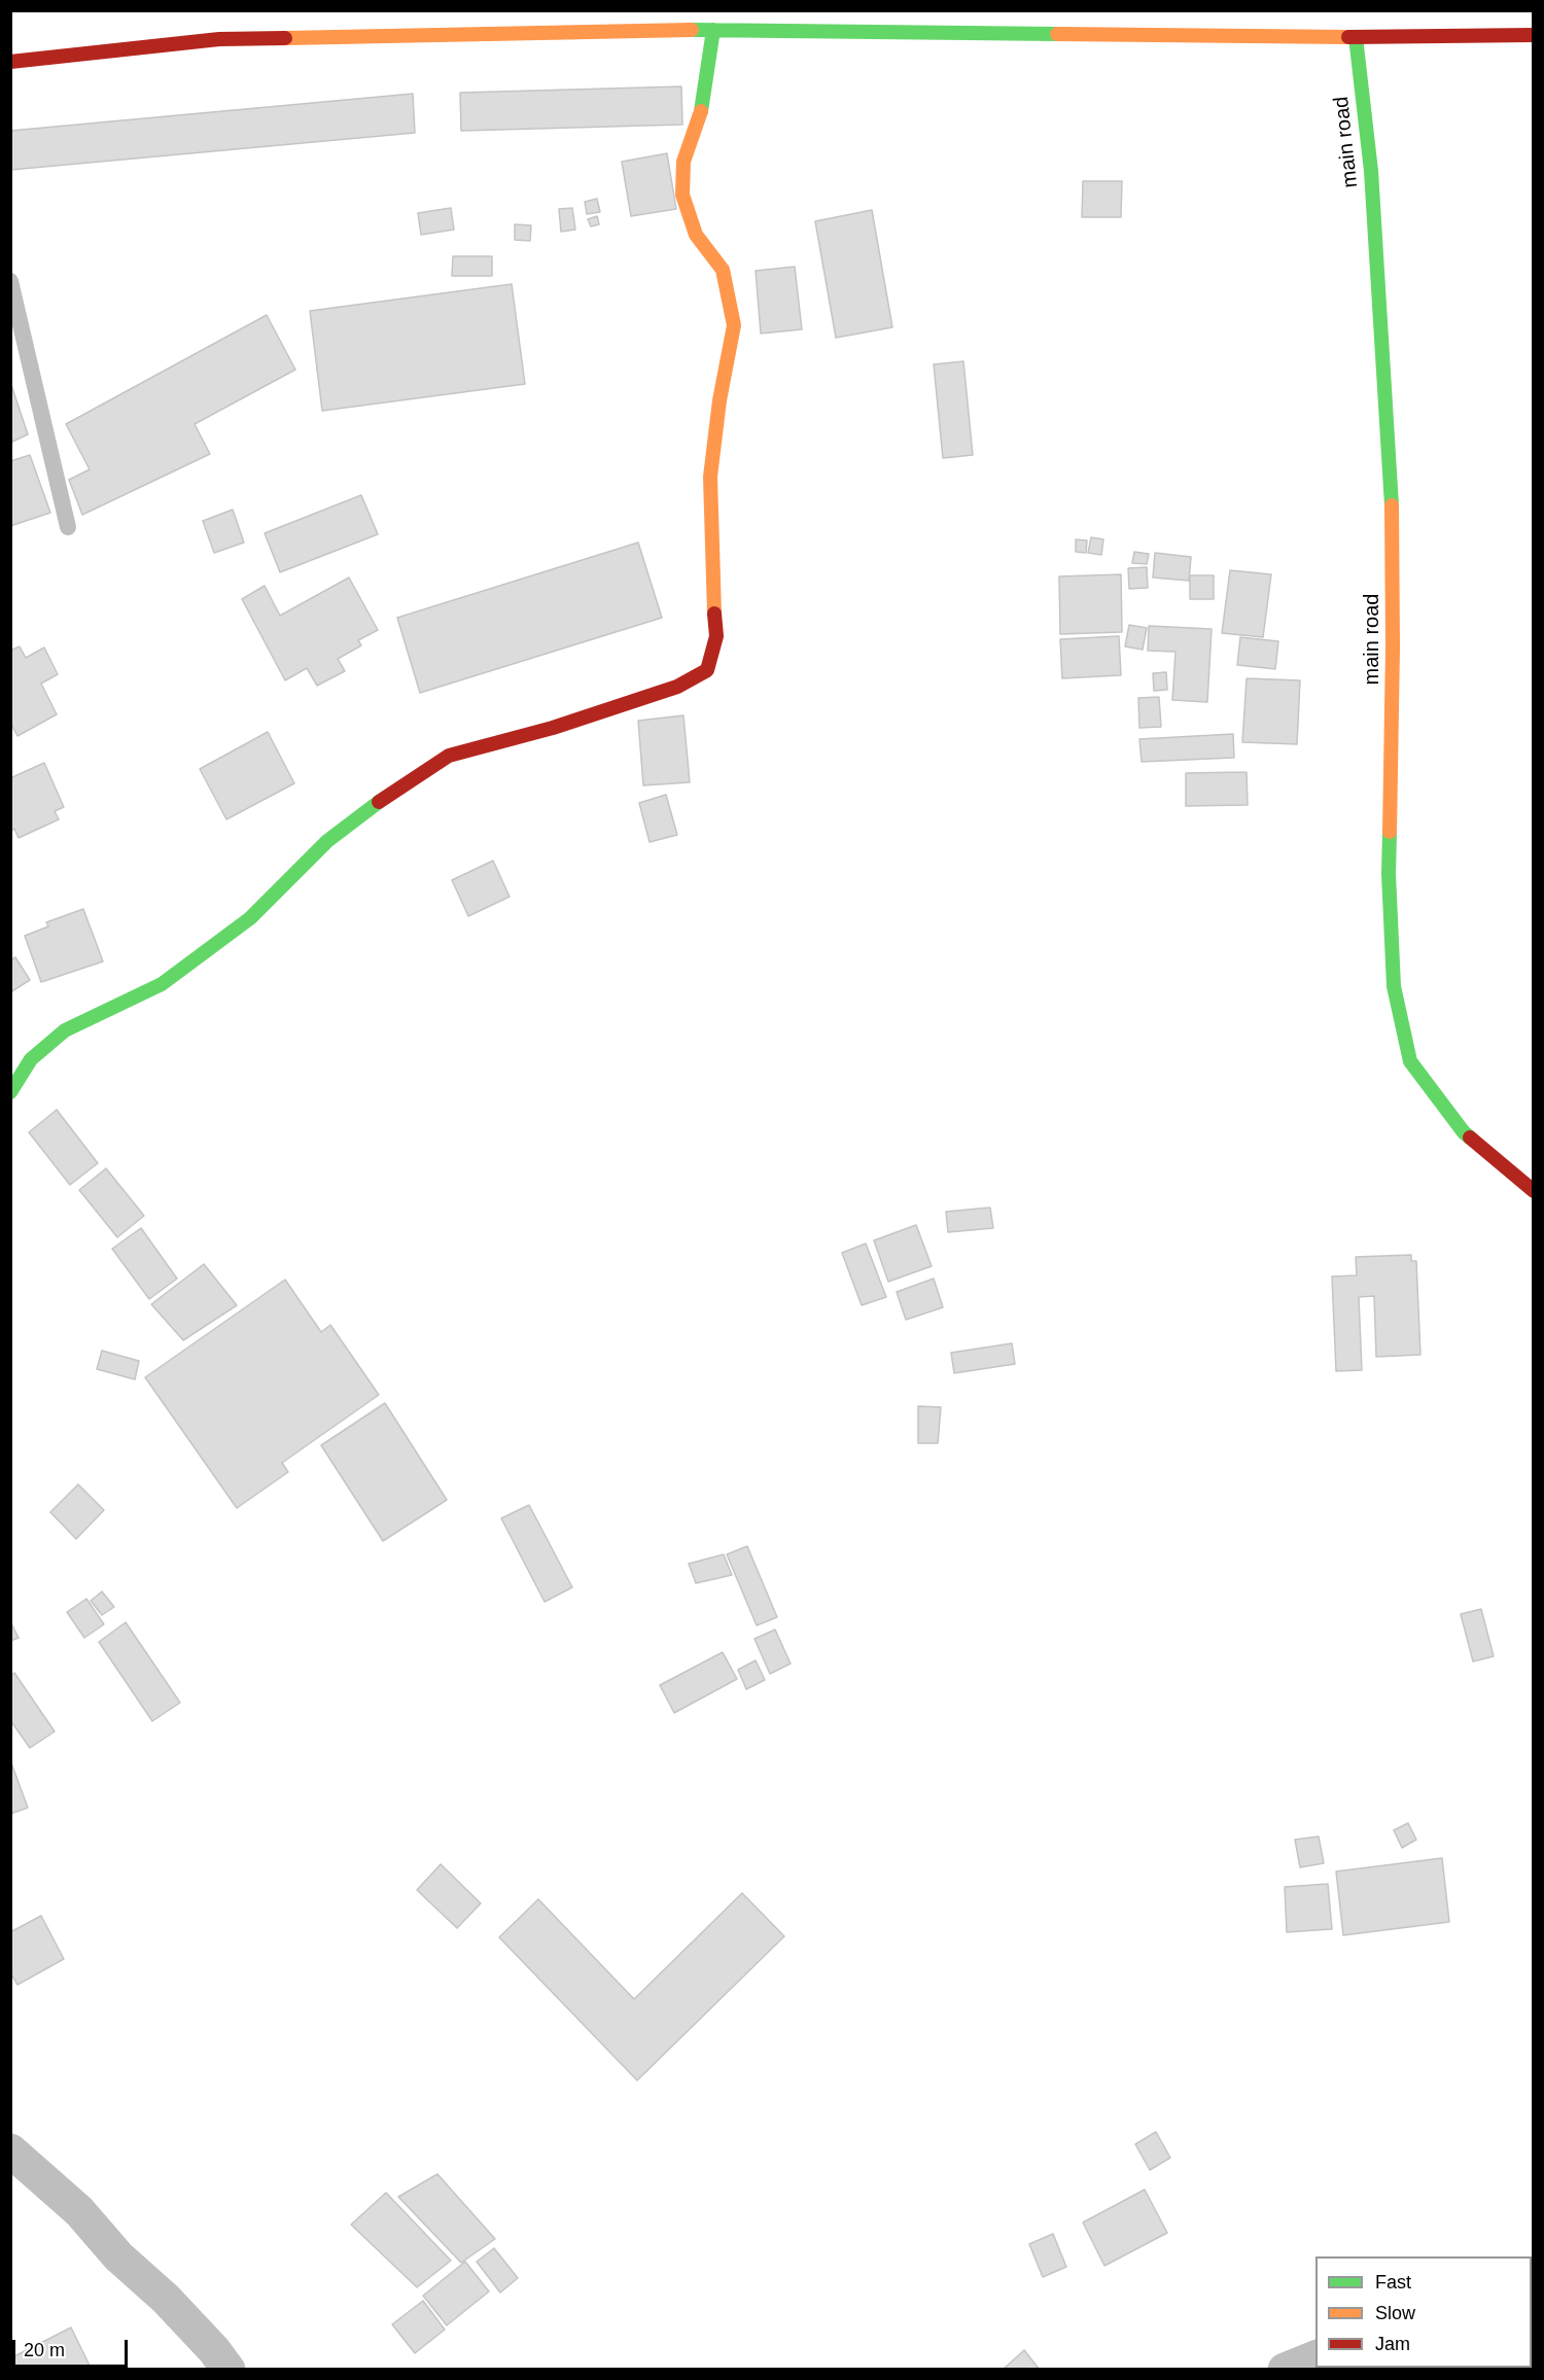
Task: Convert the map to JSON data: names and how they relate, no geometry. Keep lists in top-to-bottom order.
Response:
{
  "streets": {
    "street": ["main road"]
  },
  "legend": ["Fast", "Slow", "Jam"],
  "scale_bar": "20 m"
}
